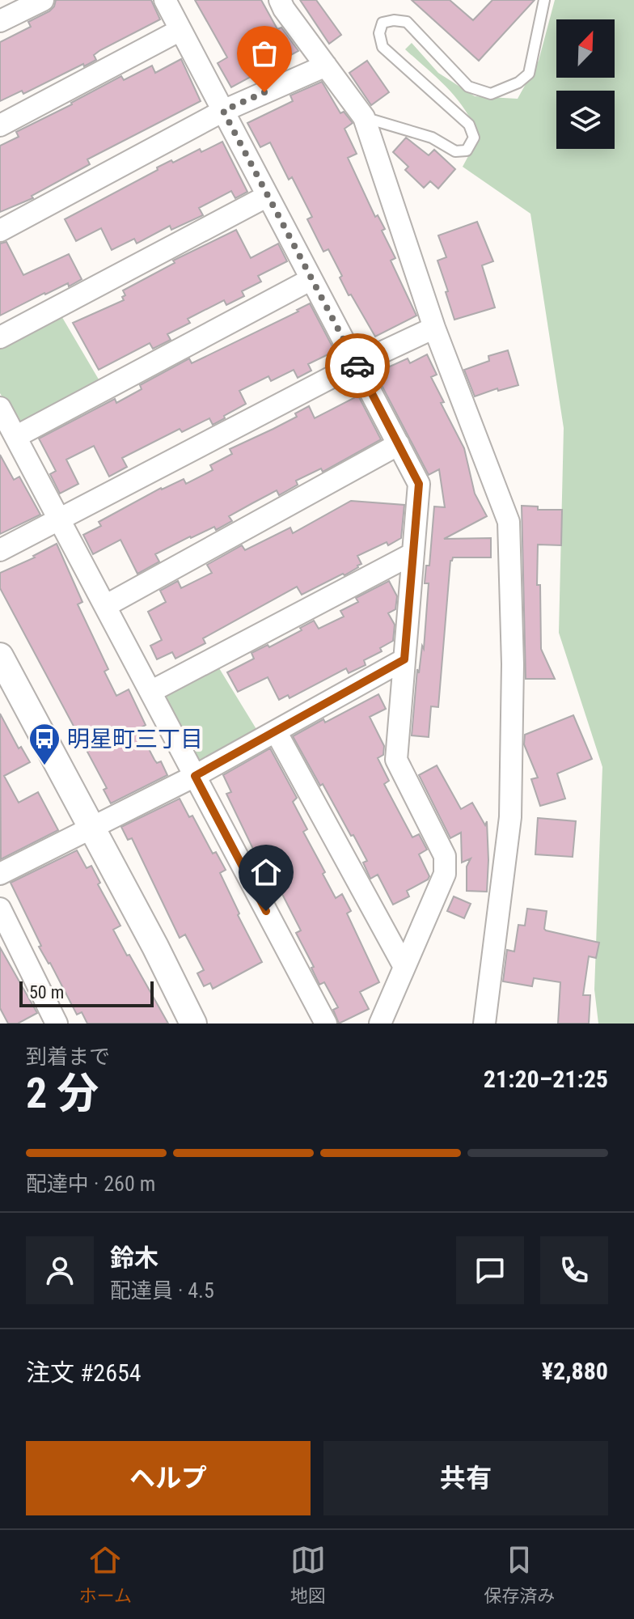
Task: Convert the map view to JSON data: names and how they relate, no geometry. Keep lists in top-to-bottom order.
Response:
{
  "places": {
    "bus stop": ["明星町三丁目"]
  },
  "scale_bar": "50 m",
  "north": "top right",
  "page": {
    "scale": "50 m",
    "heading": ["2 分", "到着まで", "21:20–21:25"],
    "panel": [
      "鈴木",
      "配達員 · 4.5",
      "注文 #2654",
      "¥2,880"
    ],
    "bar": "配達中 · 260 m",
    "buttons": ["ヘルプ", "共有"],
    "tabs": ["ホーム", "地図", "保存済み"]
  }
}
